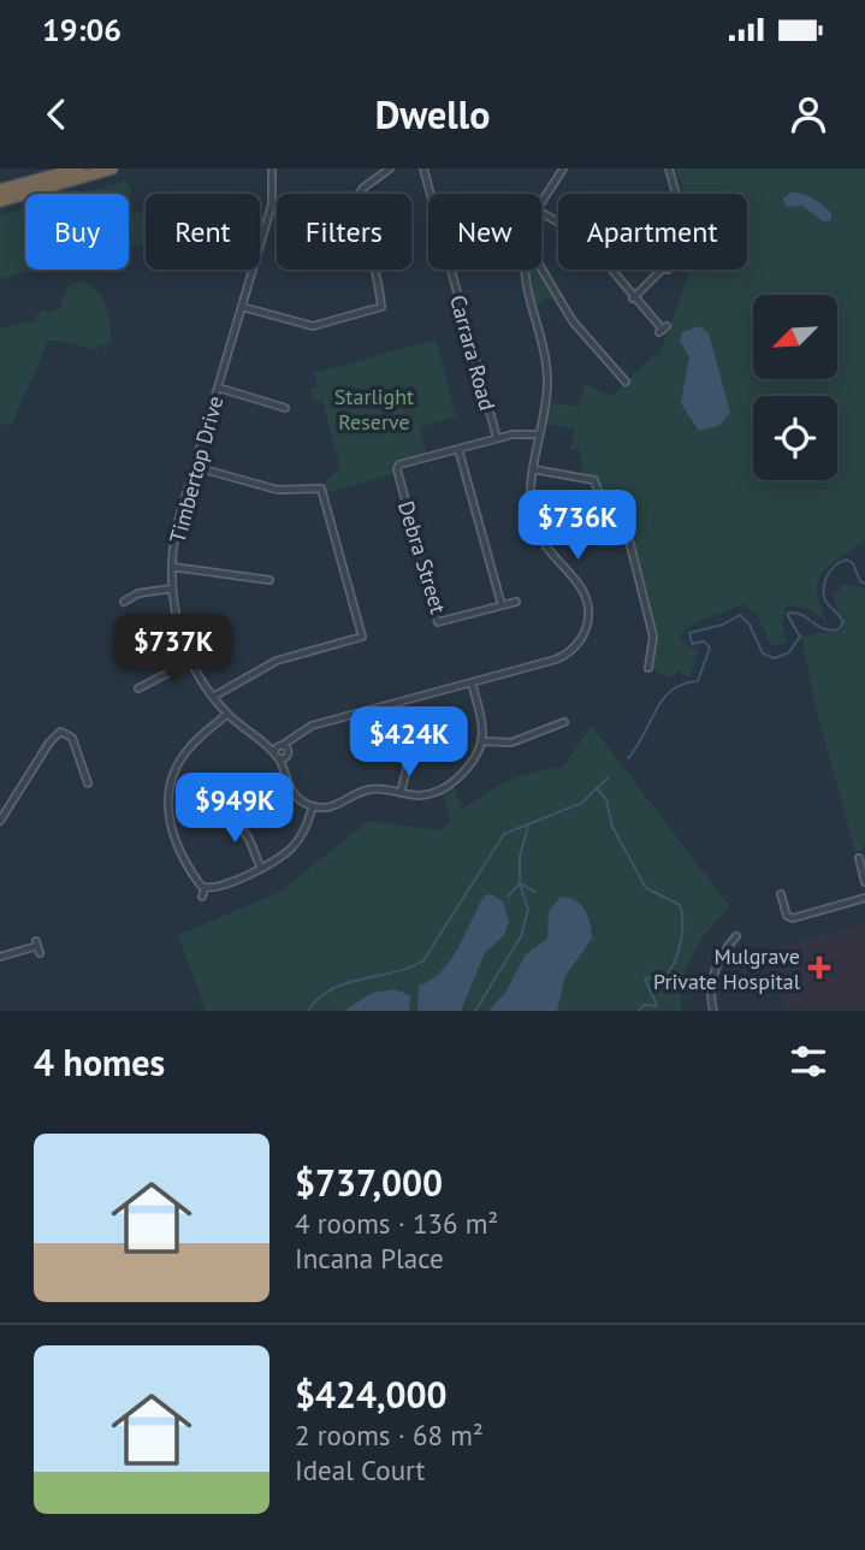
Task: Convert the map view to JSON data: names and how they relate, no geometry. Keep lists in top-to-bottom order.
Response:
{
  "streets": {
    "street": ["Carrara Road", "Timbertop Drive", "Debra Street"]
  },
  "parks": ["Starlight Reserve"],
  "places": {
    "health": ["Mulgrave Private Hospital"]
  },
  "north": "bottom left",
  "page": {
    "status": "19:06",
    "header": "Dwello",
    "chip": [
      "Buy",
      "Rent",
      "Filters",
      "New",
      "Apartment"
    ],
    "price": [
      "$736K",
      "$737K",
      "$424K",
      "$949K"
    ],
    "heading": "4 homes",
    "list": [
      {
        "name": "$737,000",
        "note": "4 rooms · 136 m² · Incana Place"
      },
      {
        "name": "$424,000",
        "note": "2 rooms · 68 m² · Ideal Court"
      }
    ]
  }
}
